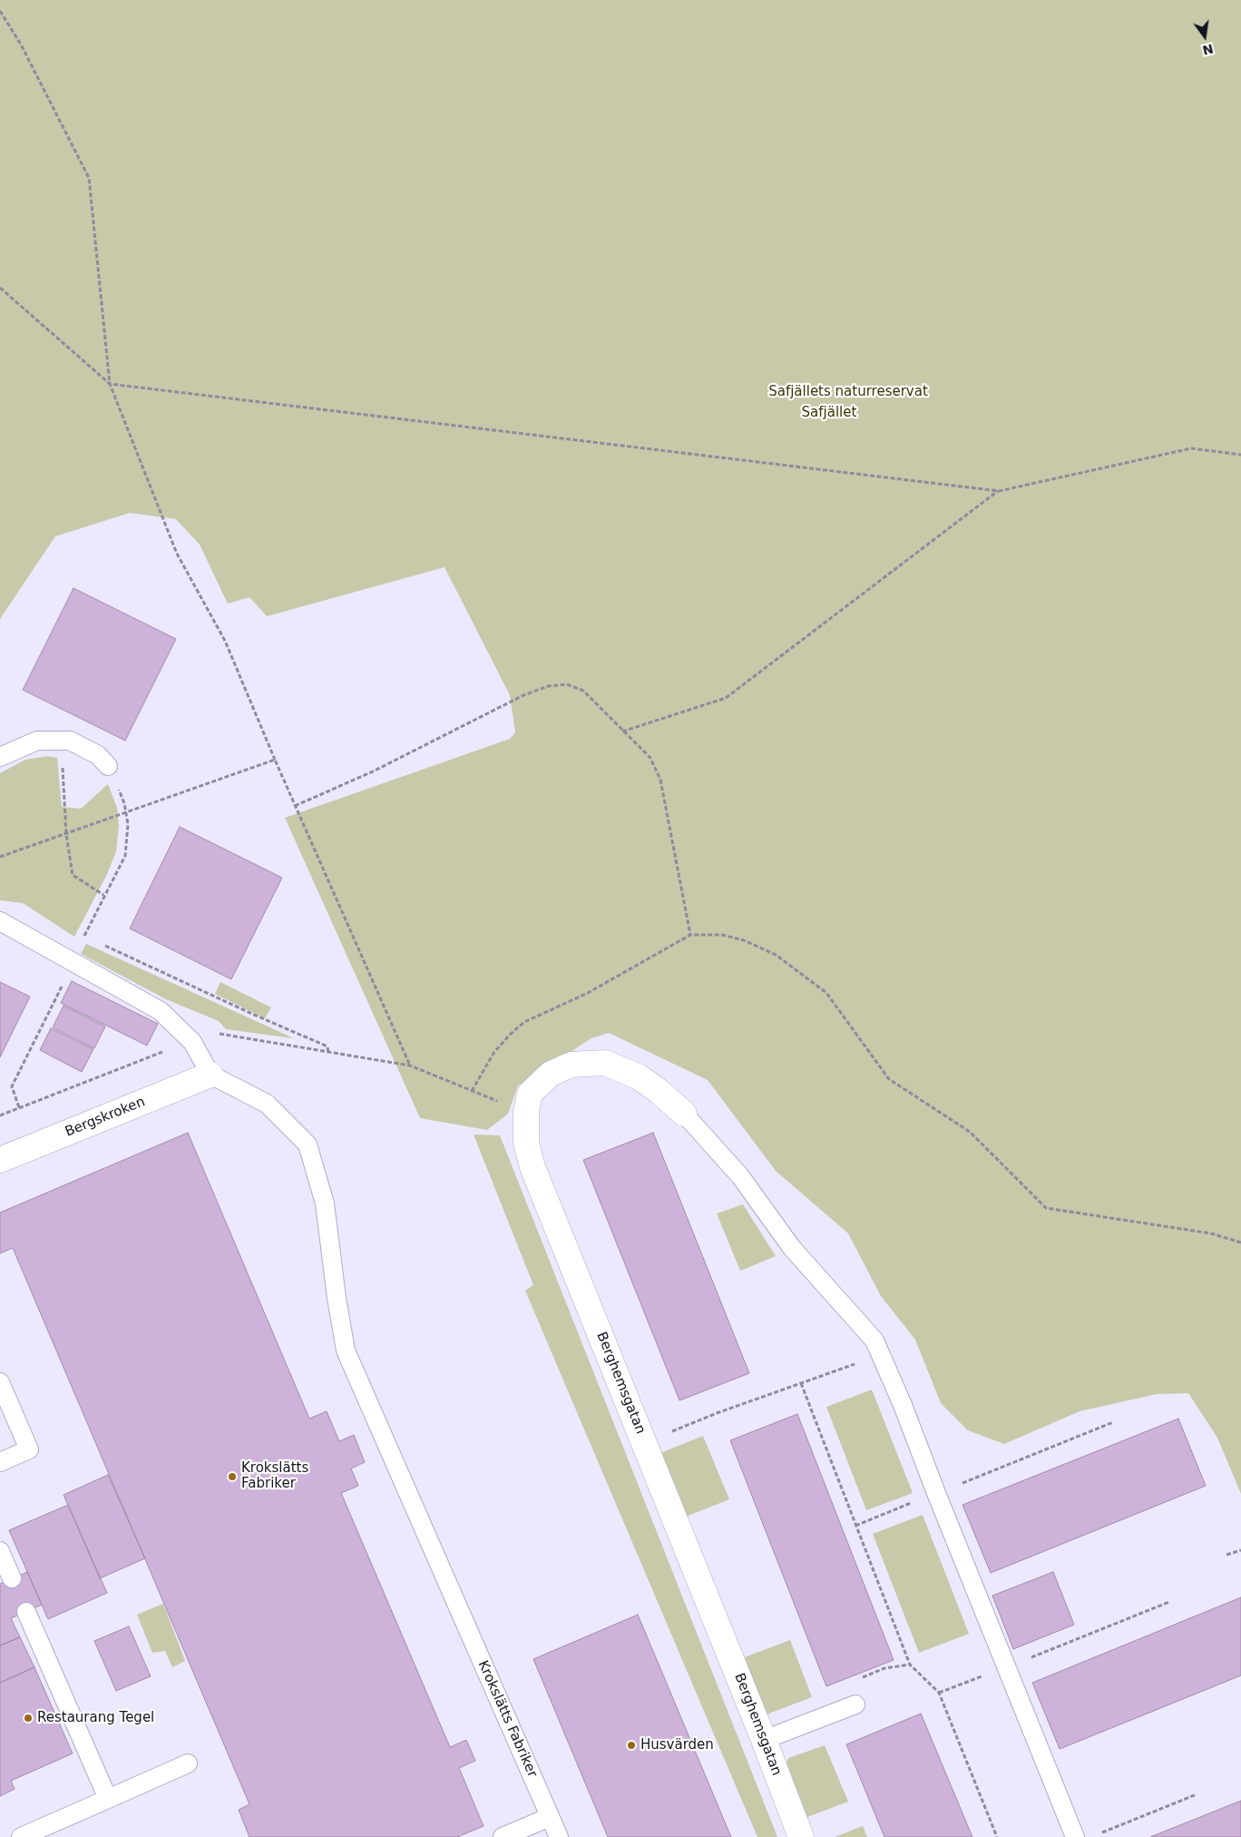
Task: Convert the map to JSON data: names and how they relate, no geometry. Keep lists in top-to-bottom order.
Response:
{
  "streets": {
    "street": ["Bergskroken", "Berghemsgatan"],
    "lane": ["Krokslätts Fabriker"]
  },
  "crossings": [
    ["Bergskroken", "Krokslätts Fabriker"]
  ],
  "parks": ["Safjällets naturreservat", "Safjället"],
  "places": ["Krokslätts Fabriker", "Restaurang Tegel", "Husvärden"],
  "north": "bottom"
}
